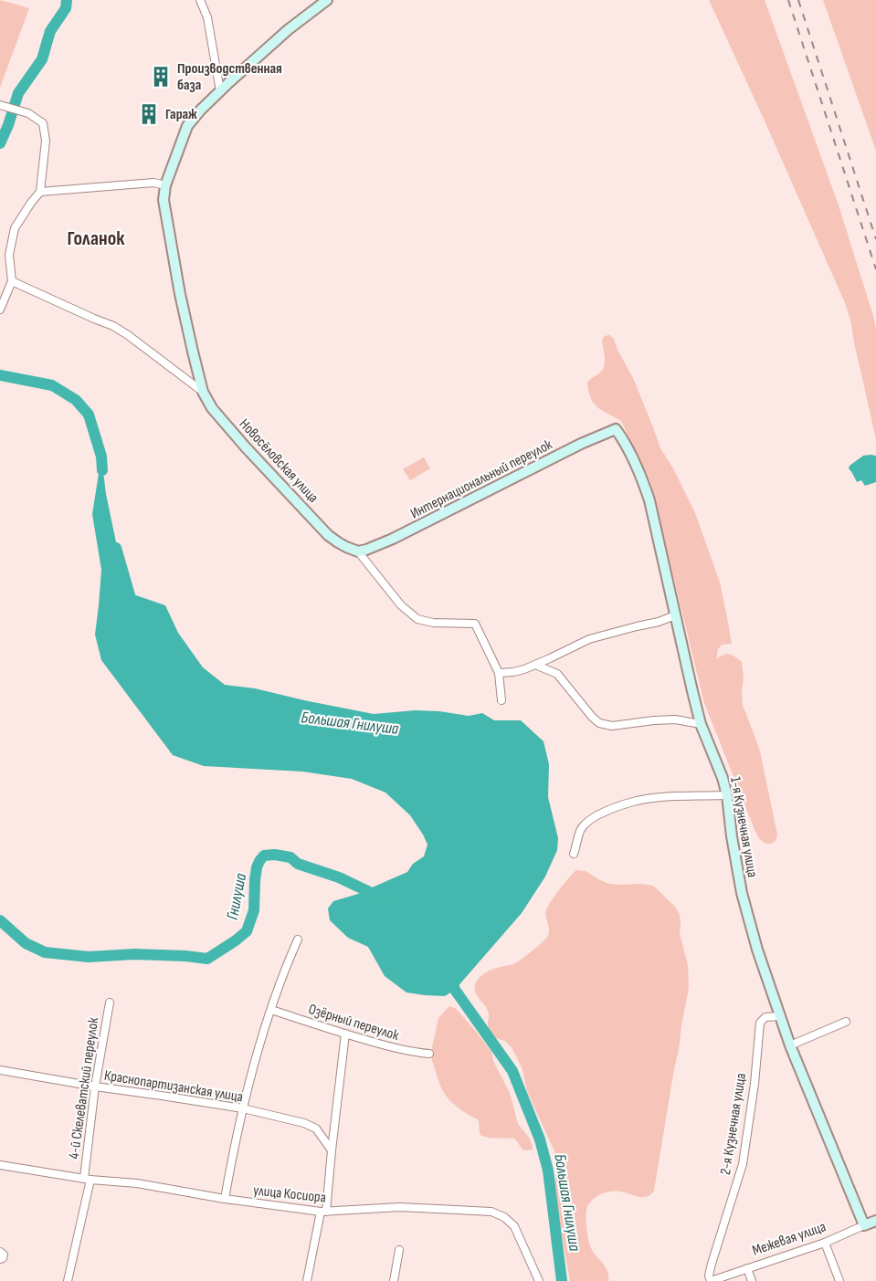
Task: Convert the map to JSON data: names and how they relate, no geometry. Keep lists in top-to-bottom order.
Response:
{
  "streets": {
    "street": [
      "Новосёловская улица",
      "Интернациональный переулок",
      "1-я Кузнечная улица",
      "Озёрный переулок",
      "Краснопартизанская улица",
      "4-й Скелеватский переулок",
      "2-я Кузнечная улица",
      "улица Косиора",
      "Межевая улица"
    ]
  },
  "crossings": [
    ["Новосёловская улица", "Интернациональный переулок"],
    ["Интернациональный переулок", "1-я Кузнечная улица"],
    ["1-я Кузнечная улица", "2-я Кузнечная улица"],
    ["1-я Кузнечная улица", "Межевая улица"],
    ["Краснопартизанская улица", "4-й Скелеватский переулок"],
    ["4-й Скелеватский переулок", "улица Косиора"],
    ["2-я Кузнечная улица", "Межевая улица"]
  ],
  "districts": ["Голанок"],
  "water": ["Большая Гнилуша", "Гнилуша"],
  "places": {
    "building": ["Производственная база", "Гараж"]
  }
}
